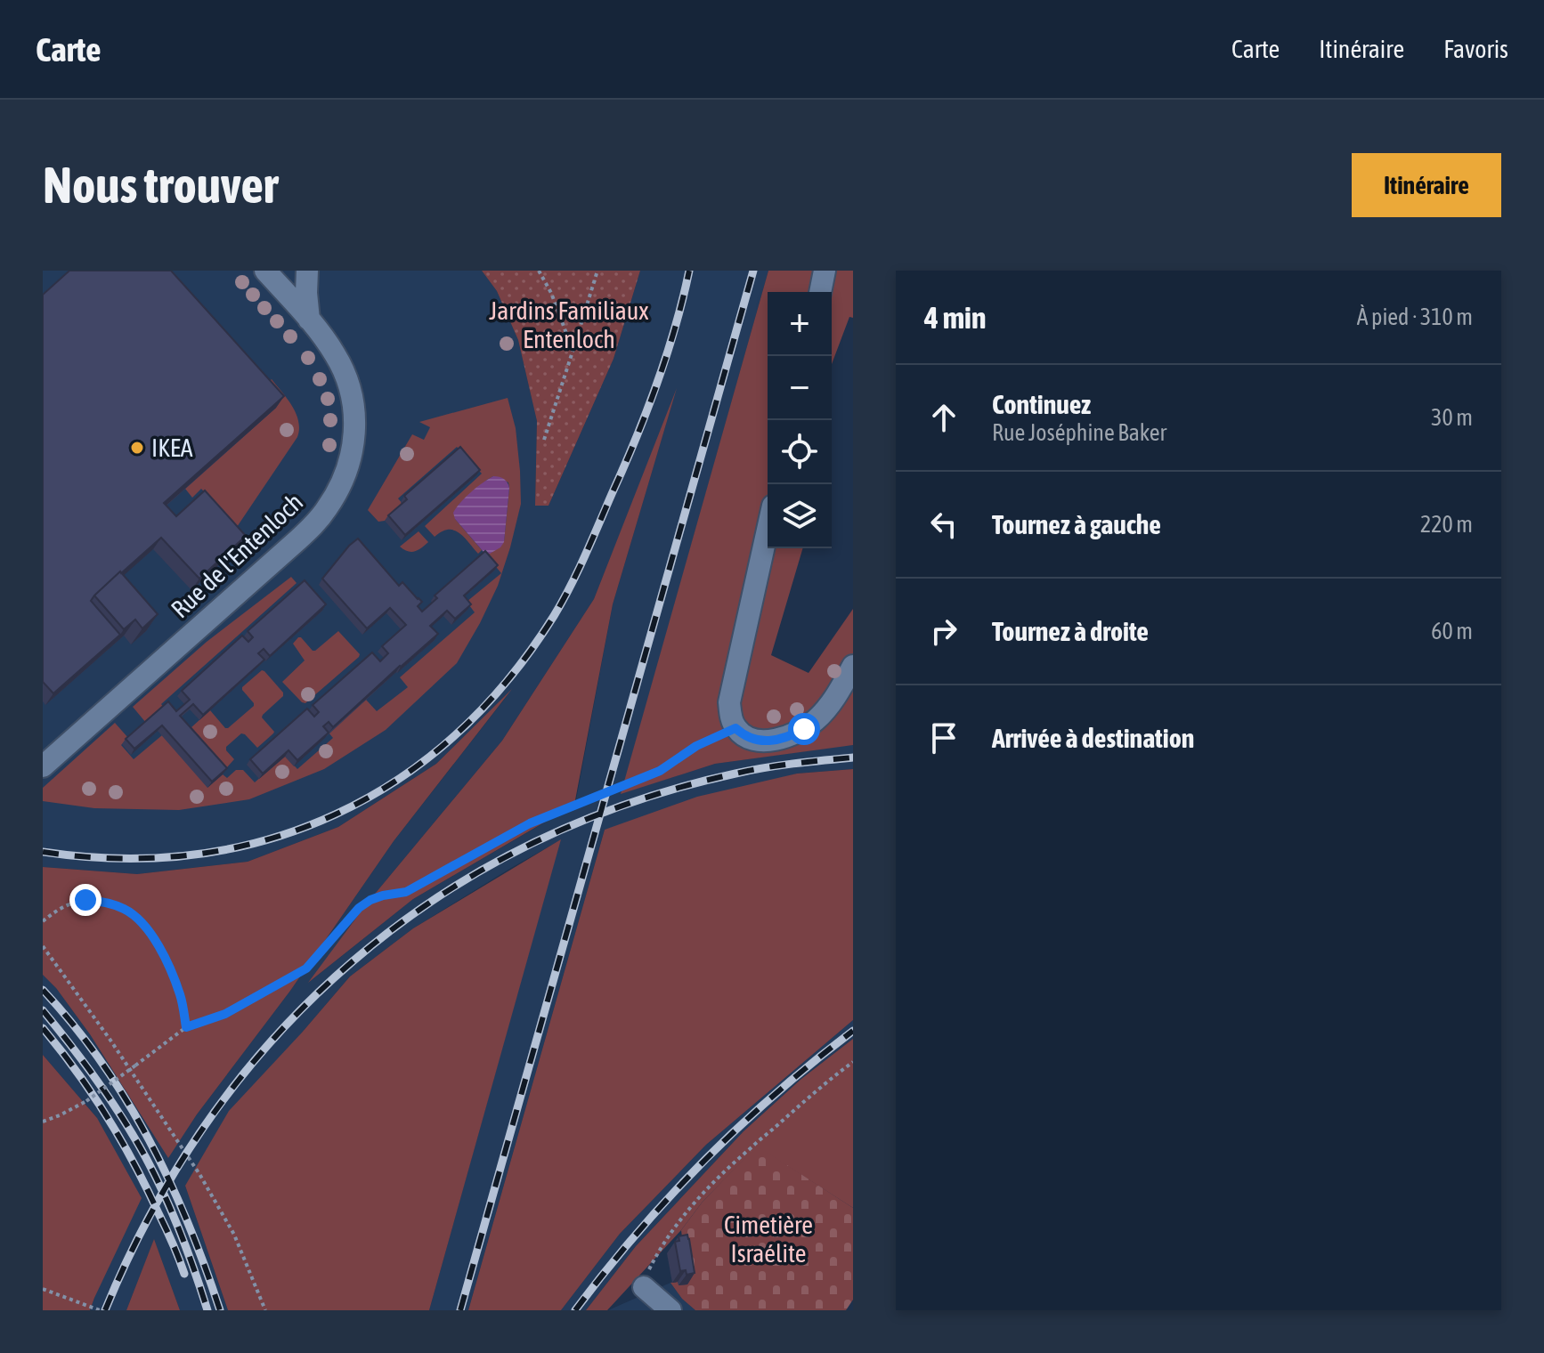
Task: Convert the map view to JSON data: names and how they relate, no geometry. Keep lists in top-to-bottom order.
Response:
{
  "streets": {
    "street": ["Rue de l'Entenloch"]
  },
  "parks": ["Jardins Familiaux Entenloch", "Cimetière Israélite"],
  "places": ["IKEA"],
  "page": {
    "header": "Carte",
    "nav": ["Carte", "Itinéraire", "Favoris"],
    "buttons": "Itinéraire",
    "title": "Nous trouver",
    "heading": ["4 min", "À pied · 310 m"],
    "map_buttons": ["+", "−"],
    "list": [
      ["Continuez", "Rue Joséphine Baker", "30 m"],
      ["Tournez à gauche", "220 m"],
      ["Tournez à droite", "60 m"],
      "Arrivée à destination"
    ]
  }
}
